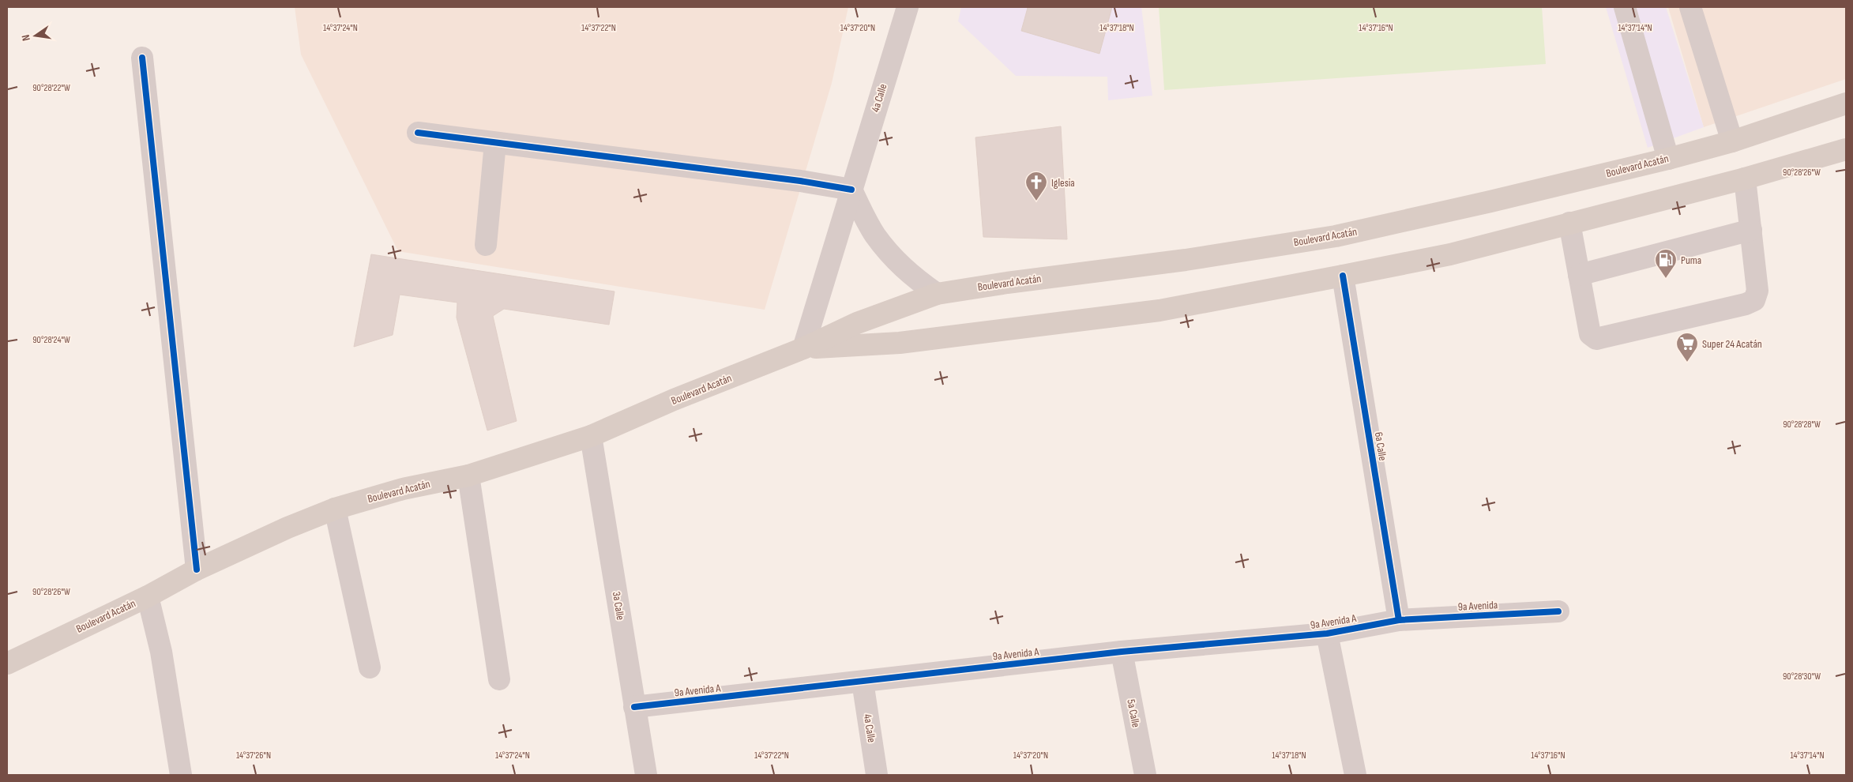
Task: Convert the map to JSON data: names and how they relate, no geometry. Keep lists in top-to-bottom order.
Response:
{
  "streets": {
    "main road": ["Boulevard Acatán"],
    "street": [
      "4a Calle",
      "6a Calle",
      "3a Calle",
      "9a Avenida",
      "9a Avenida A",
      "5a Calle"
    ]
  },
  "crossings": [
    ["4a Calle", "Boulevard Acatán"],
    ["4a Calle", "9a Avenida A"],
    ["Boulevard Acatán", "6a Calle"],
    ["Boulevard Acatán", "3a Calle"],
    ["6a Calle", "9a Avenida"],
    ["6a Calle", "9a Avenida A"],
    ["3a Calle", "9a Avenida A"],
    ["9a Avenida", "9a Avenida A"],
    ["9a Avenida A", "5a Calle"]
  ],
  "places": {
    "church": ["Iglesia"],
    "fuel station": ["Puma"],
    "supermarket": ["Super 24 Acatán"]
  },
  "north": "left",
  "coordinates": [
    "14°37'24\"N",
    "14°37'22\"N",
    "14°37'20\"N",
    "14°37'18\"N",
    "14°37'16\"N",
    "14°37'14\"N",
    "90°28'22\"W",
    "90°28'26\"W",
    "90°28'24\"W",
    "90°28'28\"W",
    "90°28'30\"W",
    "14°37'26\"N"
  ]
}
